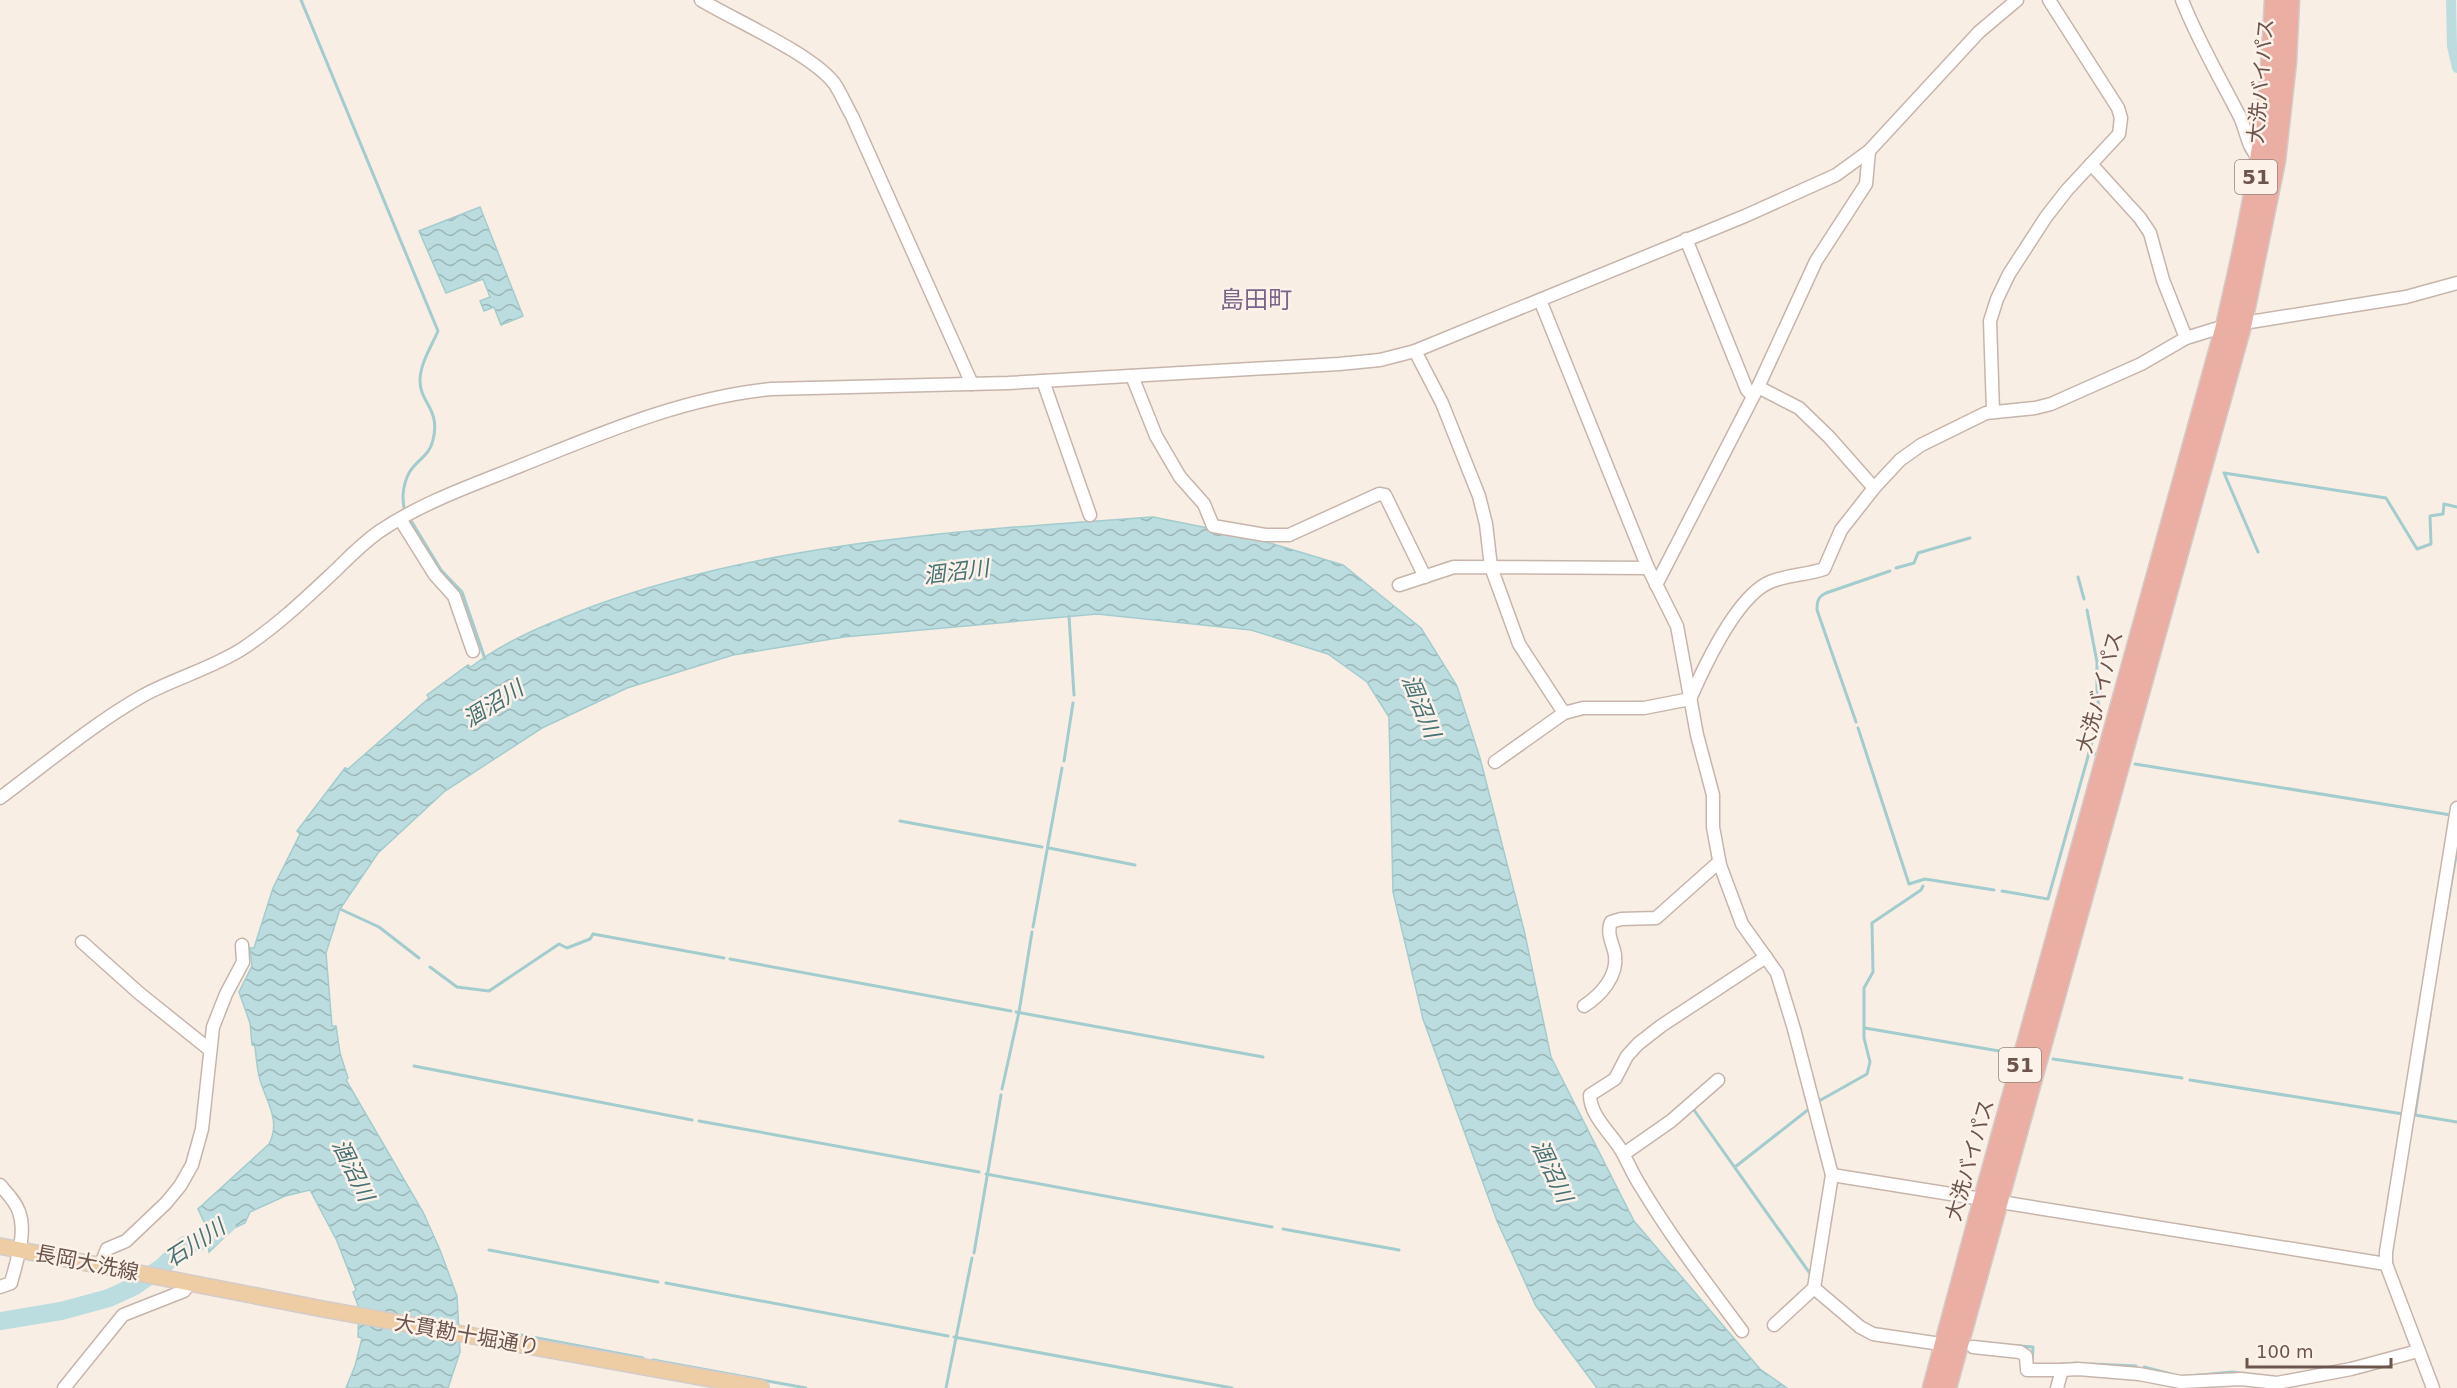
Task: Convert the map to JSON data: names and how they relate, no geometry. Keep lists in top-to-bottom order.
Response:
{
  "streets": {
    "highway": ["大洗バイパス", "51"],
    "main road": ["長岡大洗線", "大貫勘十堀通り"]
  },
  "crossings": [
    ["長岡大洗線", "大貫勘十堀通り"]
  ],
  "districts": ["島田町"],
  "water": ["涸沼川", "石川川"],
  "scale_bar": "100 m"
}
